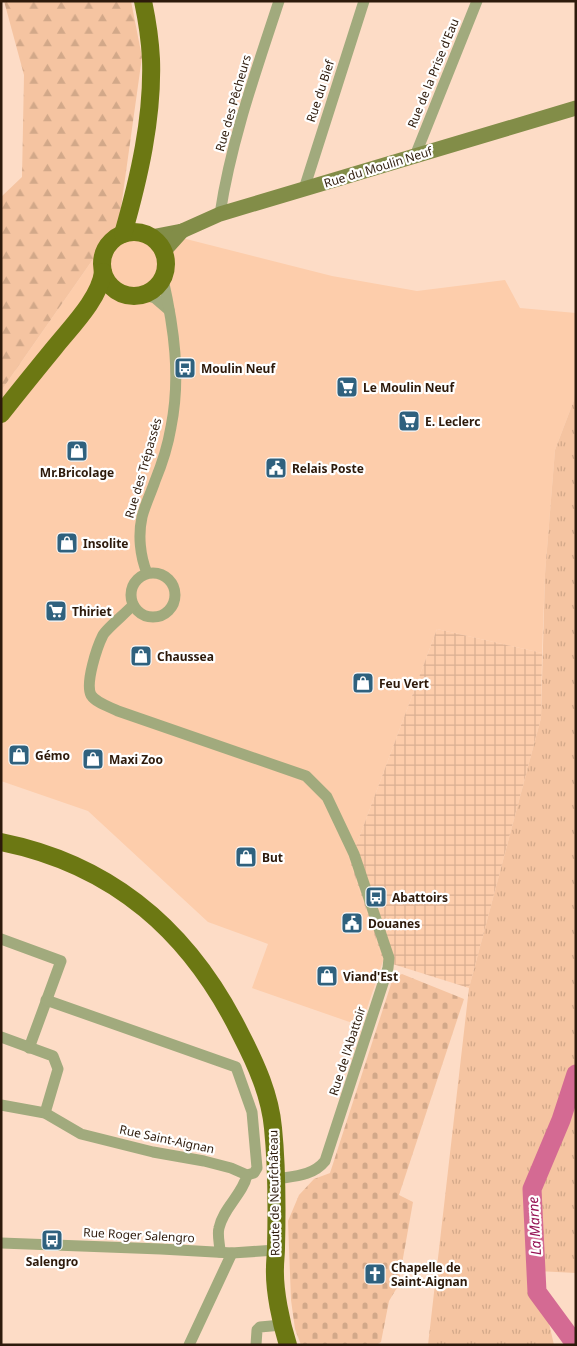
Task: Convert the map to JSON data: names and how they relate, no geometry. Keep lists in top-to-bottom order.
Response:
{
  "streets": {
    "main road": ["Route de Neufchâteau"],
    "street": [
      "Rue de la Prise d'Eau",
      "Rue du Bief",
      "Rue des Pêcheurs",
      "Rue du Moulin Neuf",
      "Rue des Trépassés",
      "Rue de l'Abattoir",
      "Rue Saint-Aignan",
      "Rue Roger Salengro"
    ]
  },
  "crossings": [
    ["Rue de la Prise d'Eau", "Rue du Moulin Neuf"],
    ["Rue du Bief", "Rue du Moulin Neuf"],
    ["Rue des Pêcheurs", "Rue du Moulin Neuf"],
    ["Rue du Moulin Neuf", "Rue des Trépassés"],
    ["Rue des Trépassés", "Rue de l'Abattoir"],
    ["Rue de l'Abattoir", "Route de Neufchâteau"],
    ["Route de Neufchâteau", "Rue Roger Salengro"]
  ],
  "water": ["La Marne"],
  "places": {
    "bus stop": ["Moulin Neuf", "Abattoirs", "Salengro"],
    "supermarket": ["Le Moulin Neuf", "E. Leclerc", "Thiriet"],
    "shop": [
      "Mr.Bricolage",
      "Insolite",
      "Chaussea",
      "Feu Vert",
      "Gémo",
      "Maxi Zoo",
      "But",
      "Viand'Est"
    ],
    "public building": ["Relais Poste", "Douanes"],
    "church": ["Chapelle de Saint-Aignan"]
  }
}
